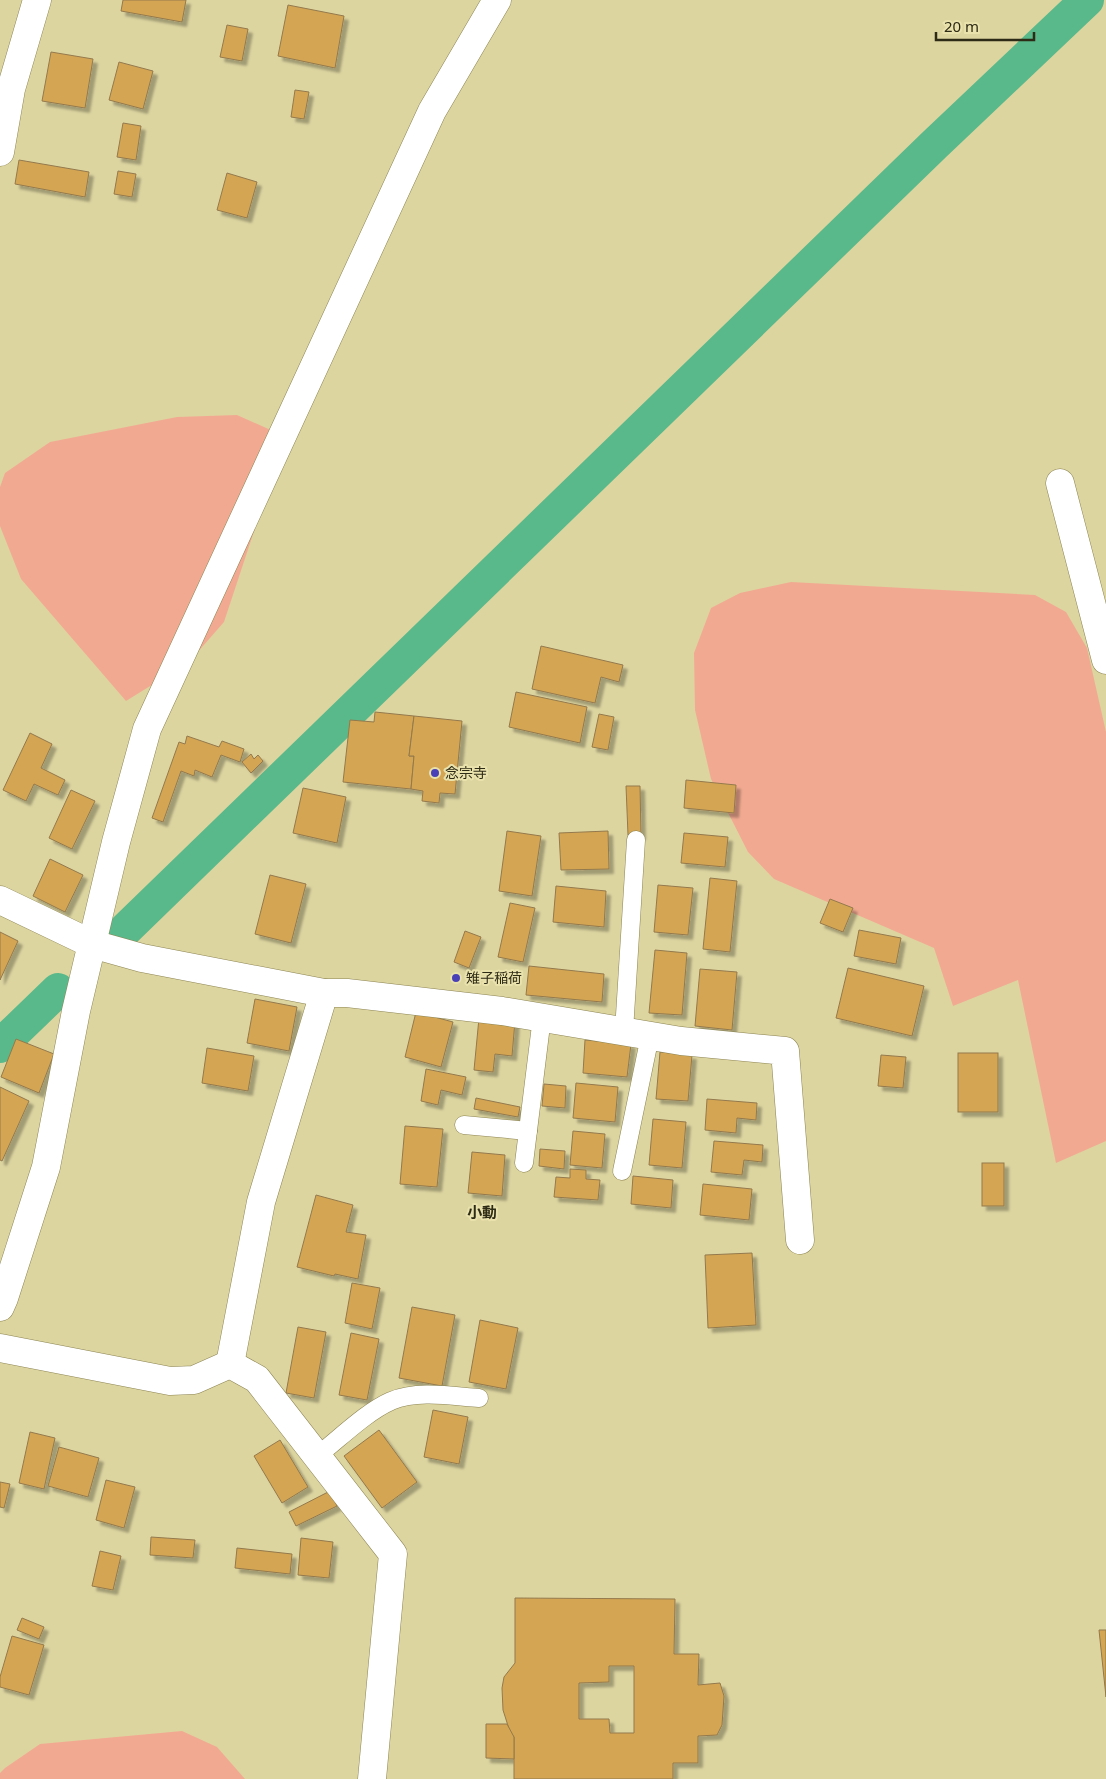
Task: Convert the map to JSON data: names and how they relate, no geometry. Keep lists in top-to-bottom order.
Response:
{
  "districts": ["小動"],
  "places": ["念宗寺", "雉子稲荷"],
  "scale_bar": "20 m"
}
